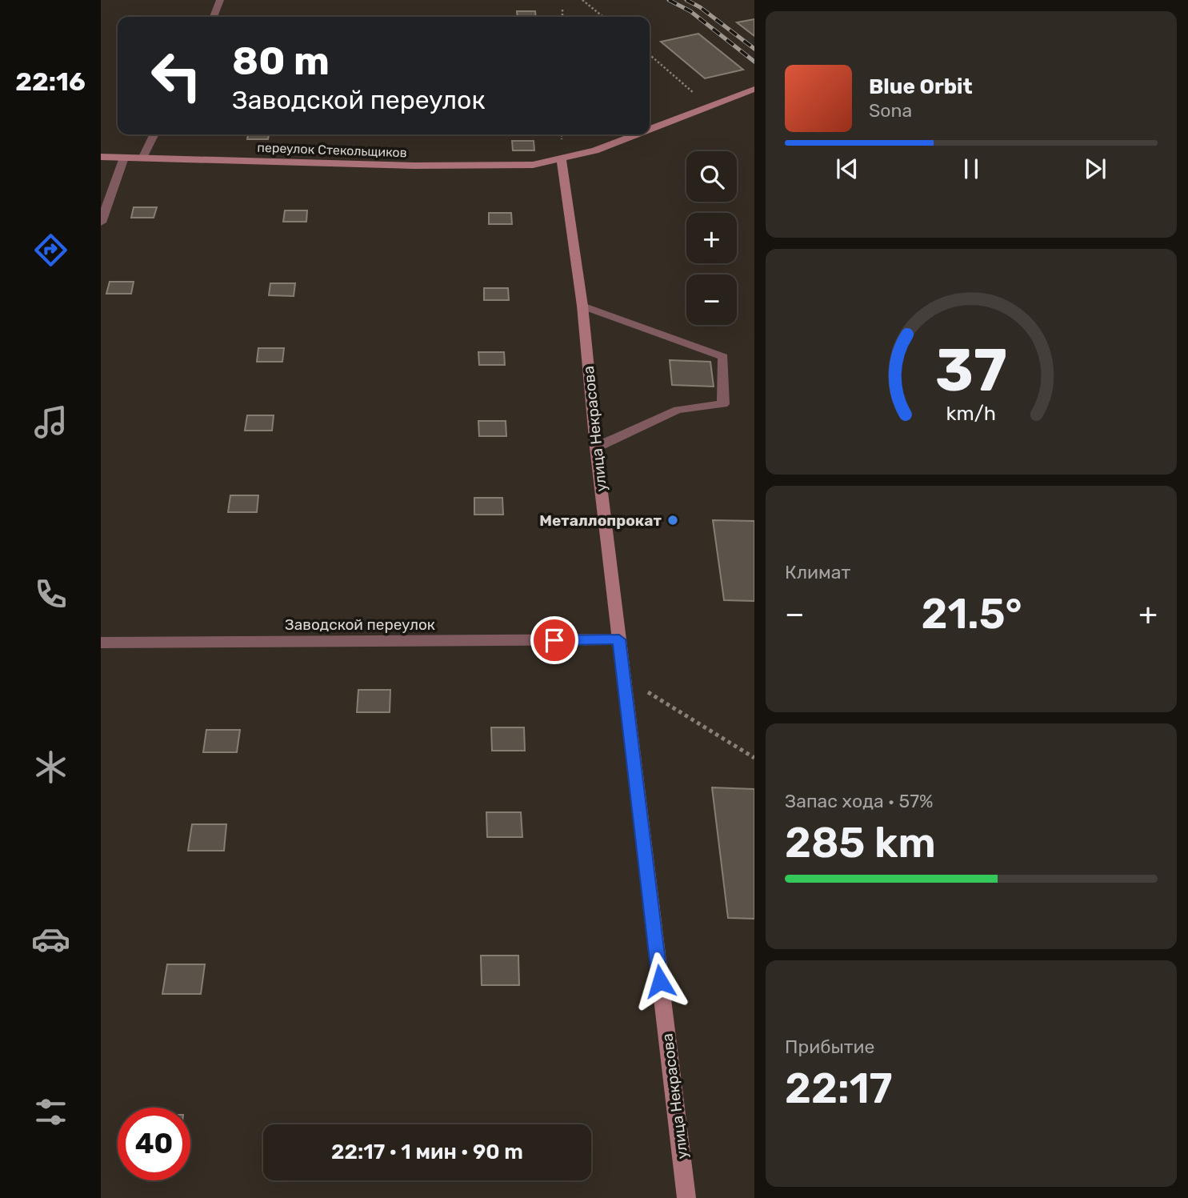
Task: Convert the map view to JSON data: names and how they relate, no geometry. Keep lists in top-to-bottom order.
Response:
{
  "streets": {
    "street": ["переулок Стекольщиков", "улица Некрасова", "Заводской переулок"]
  },
  "crossings": [
    ["переулок Стекольщиков", "улица Некрасова"],
    ["улица Некрасова", "Заводской переулок"]
  ],
  "places": ["Металлопрокат"],
  "page": {
    "tabs": "22:16",
    "turn": ["80 m", "Заводской переулок"],
    "song": ["Blue Orbit", "Sona"],
    "map_buttons": ["+", "−"],
    "tile": [
      "Климат",
      ["Запас хода · 57%", "285 km"],
      ["Прибытие", "22:17"]
    ],
    "heat": ["−", "21.5°", "+"],
    "limit": "40",
    "trip": "22:17 · 1 мин · 90 m",
    "gauge": ["37", "km/h"]
  }
}
